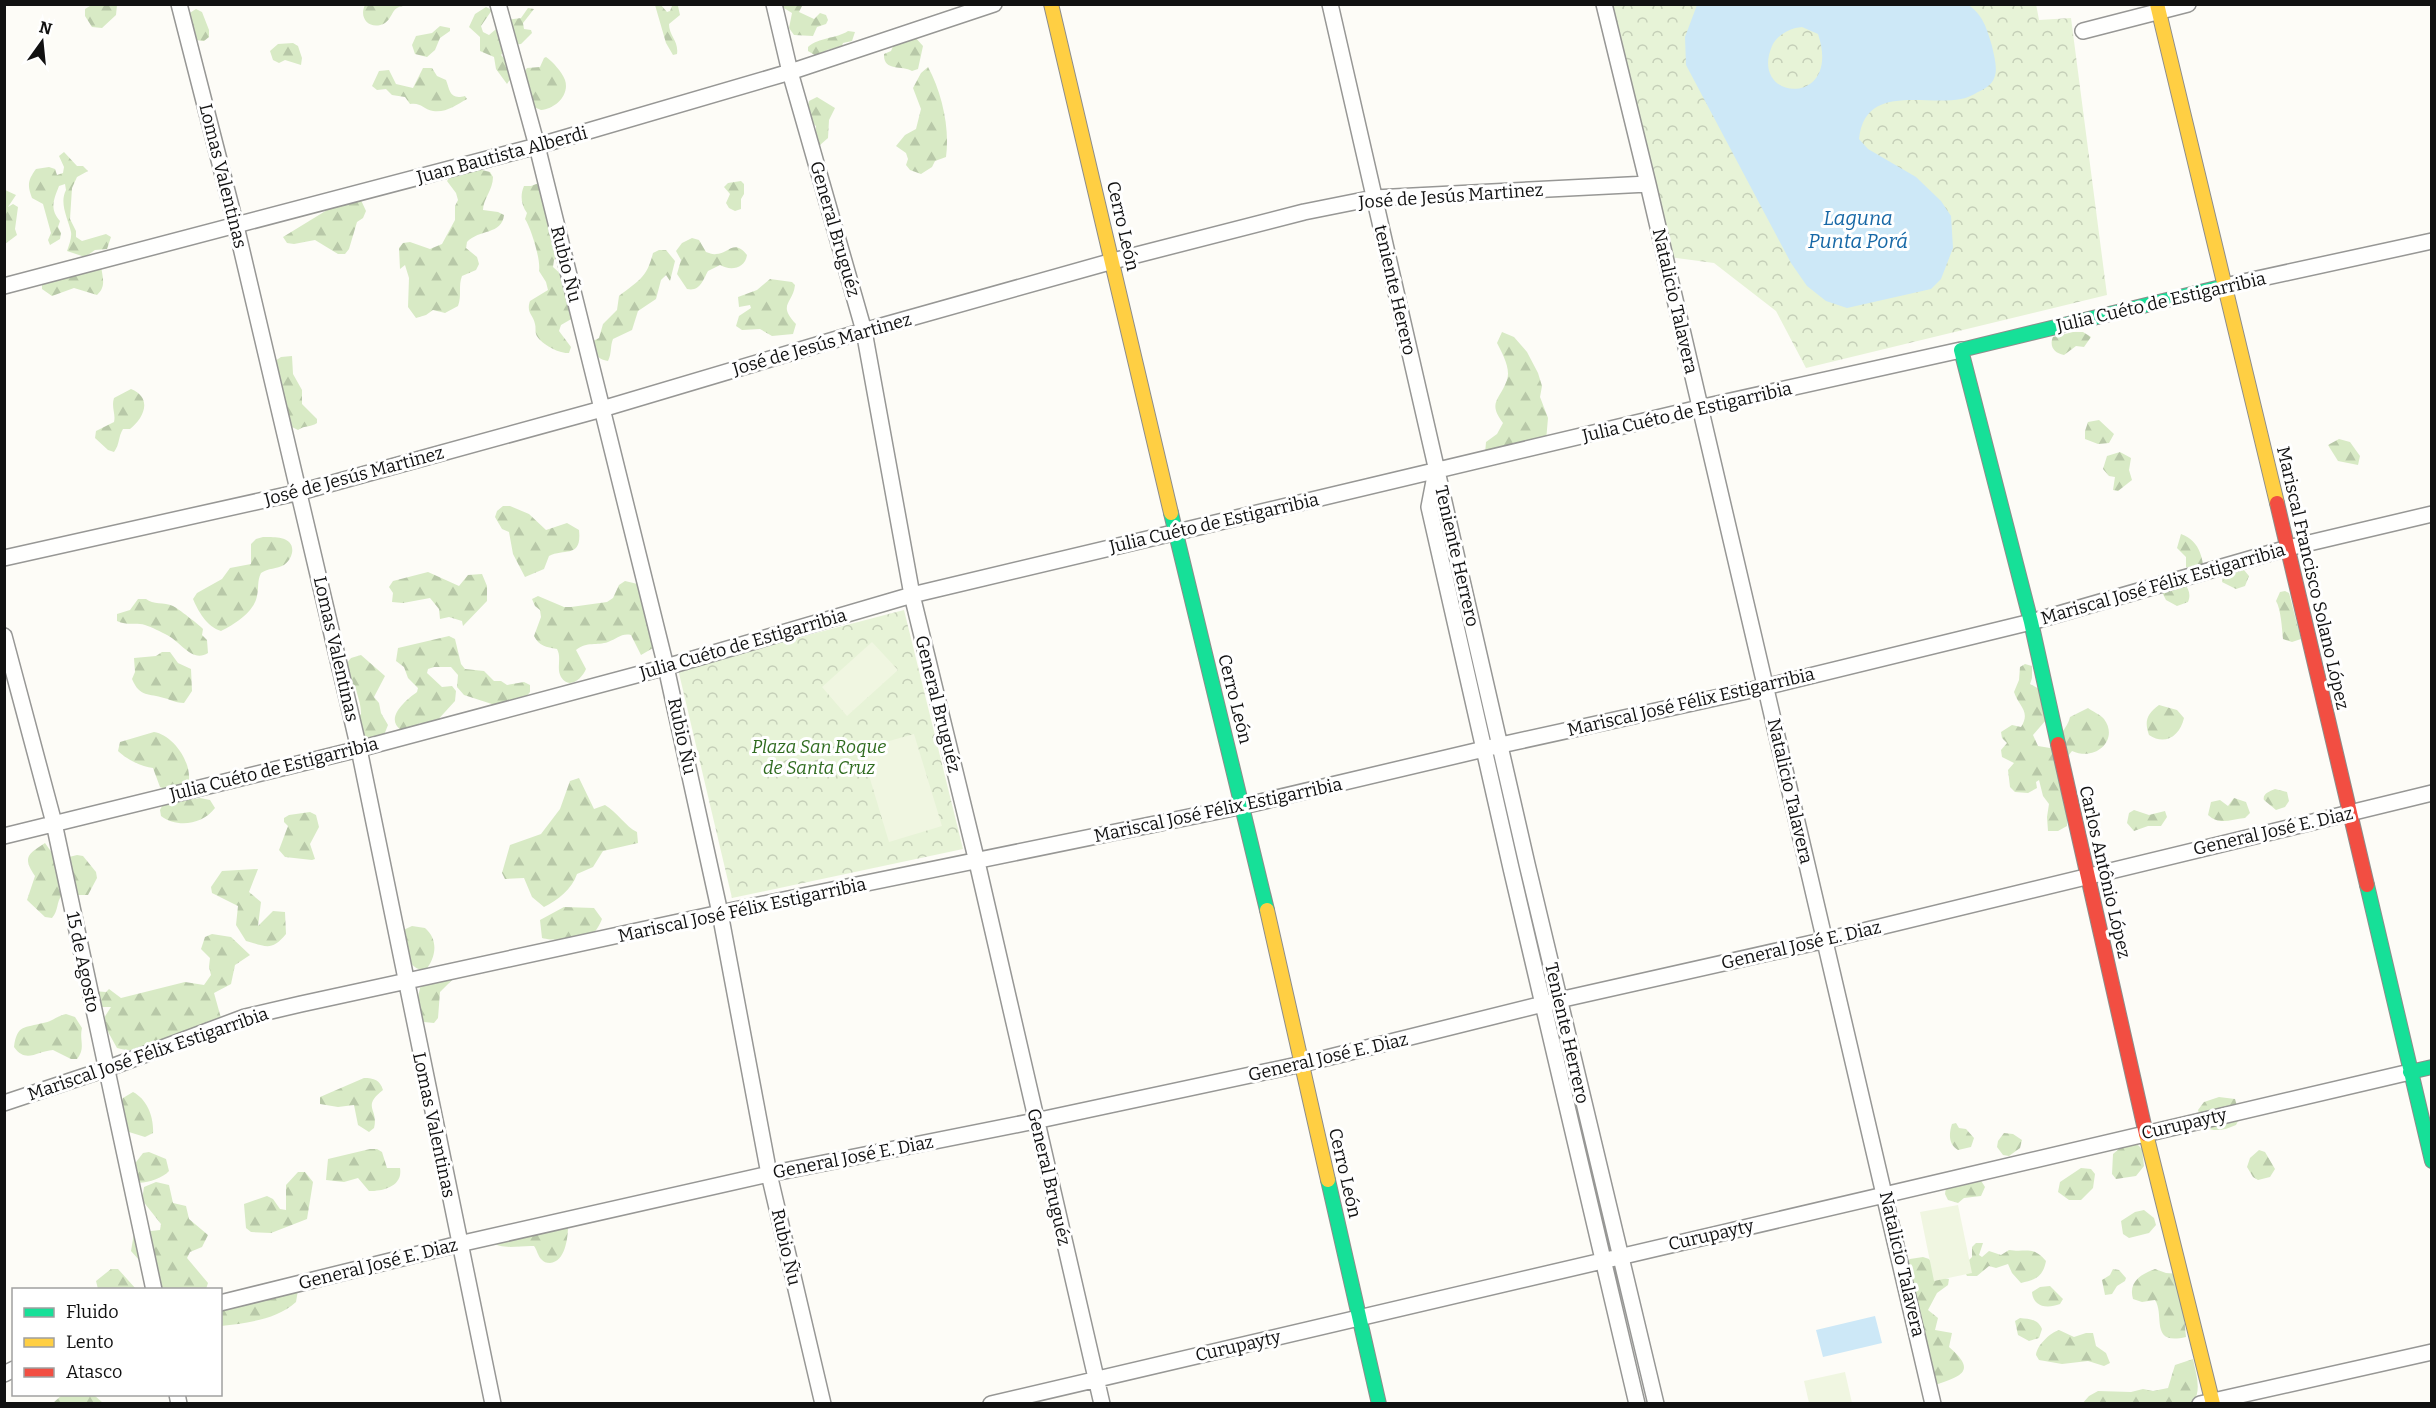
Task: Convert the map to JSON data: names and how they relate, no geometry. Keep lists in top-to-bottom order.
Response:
{
  "streets": {
    "street": [
      "Juan Bautista Alberdi",
      "Lomas Valentinas",
      "José de Jesús Martinez",
      "Cerro León",
      "General Bruguéz",
      "Rubio Ñu",
      "teniente Herero",
      "Natalicio Talavera",
      "Julia Cuéto de Estigarribia",
      "Teniente Herrero",
      "Mariscal Francisco Solano López",
      "Mariscal José Félix Estigarribia",
      "General José E. Diaz",
      "Carlos Antônio López",
      "15 de Agosto",
      "Curupayty"
    ]
  },
  "crossings": [
    ["Juan Bautista Alberdi", "Lomas Valentinas"],
    ["Juan Bautista Alberdi", "General Bruguéz"],
    ["Juan Bautista Alberdi", "Rubio Ñu"],
    ["Lomas Valentinas", "José de Jesús Martinez"],
    ["Lomas Valentinas", "Julia Cuéto de Estigarribia"],
    ["Lomas Valentinas", "Mariscal José Félix Estigarribia"],
    ["Lomas Valentinas", "General José E. Diaz"],
    ["José de Jesús Martinez", "Cerro León"],
    ["José de Jesús Martinez", "General Bruguéz"],
    ["José de Jesús Martinez", "Rubio Ñu"],
    ["José de Jesús Martinez", "teniente Herero"],
    ["José de Jesús Martinez", "Natalicio Talavera"],
    ["Cerro León", "Julia Cuéto de Estigarribia"],
    ["Cerro León", "Mariscal José Félix Estigarribia"],
    ["Cerro León", "General José E. Diaz"],
    ["Cerro León", "Curupayty"],
    ["General Bruguéz", "Julia Cuéto de Estigarribia"],
    ["General Bruguéz", "Mariscal José Félix Estigarribia"],
    ["General Bruguéz", "General José E. Diaz"],
    ["General Bruguéz", "Curupayty"],
    ["Rubio Ñu", "Julia Cuéto de Estigarribia"],
    ["Rubio Ñu", "Mariscal José Félix Estigarribia"],
    ["Rubio Ñu", "General José E. Diaz"],
    ["teniente Herero", "Julia Cuéto de Estigarribia"],
    ["teniente Herero", "Teniente Herrero"],
    ["Natalicio Talavera", "Julia Cuéto de Estigarribia"],
    ["Natalicio Talavera", "Mariscal José Félix Estigarribia"],
    ["Natalicio Talavera", "General José E. Diaz"],
    ["Natalicio Talavera", "Curupayty"],
    ["Julia Cuéto de Estigarribia", "Teniente Herrero"],
    ["Julia Cuéto de Estigarribia", "Mariscal Francisco Solano López"],
    ["Julia Cuéto de Estigarribia", "Carlos Antônio López"],
    ["Julia Cuéto de Estigarribia", "15 de Agosto"],
    ["Teniente Herrero", "Mariscal José Félix Estigarribia"],
    ["Teniente Herrero", "General José E. Diaz"],
    ["Teniente Herrero", "Curupayty"],
    ["Mariscal Francisco Solano López", "Mariscal José Félix Estigarribia"],
    ["Mariscal Francisco Solano López", "General José E. Diaz"],
    ["Mariscal Francisco Solano López", "Curupayty"],
    ["Mariscal José Félix Estigarribia", "Carlos Antônio López"],
    ["Mariscal José Félix Estigarribia", "15 de Agosto"],
    ["General José E. Diaz", "Carlos Antônio López"],
    ["Carlos Antônio López", "Curupayty"]
  ],
  "water": ["Laguna Punta Porá"],
  "parks": ["Plaza San Roque de Santa Cruz"],
  "legend": ["Fluido", "Lento", "Atasco"],
  "north": "top"
}
